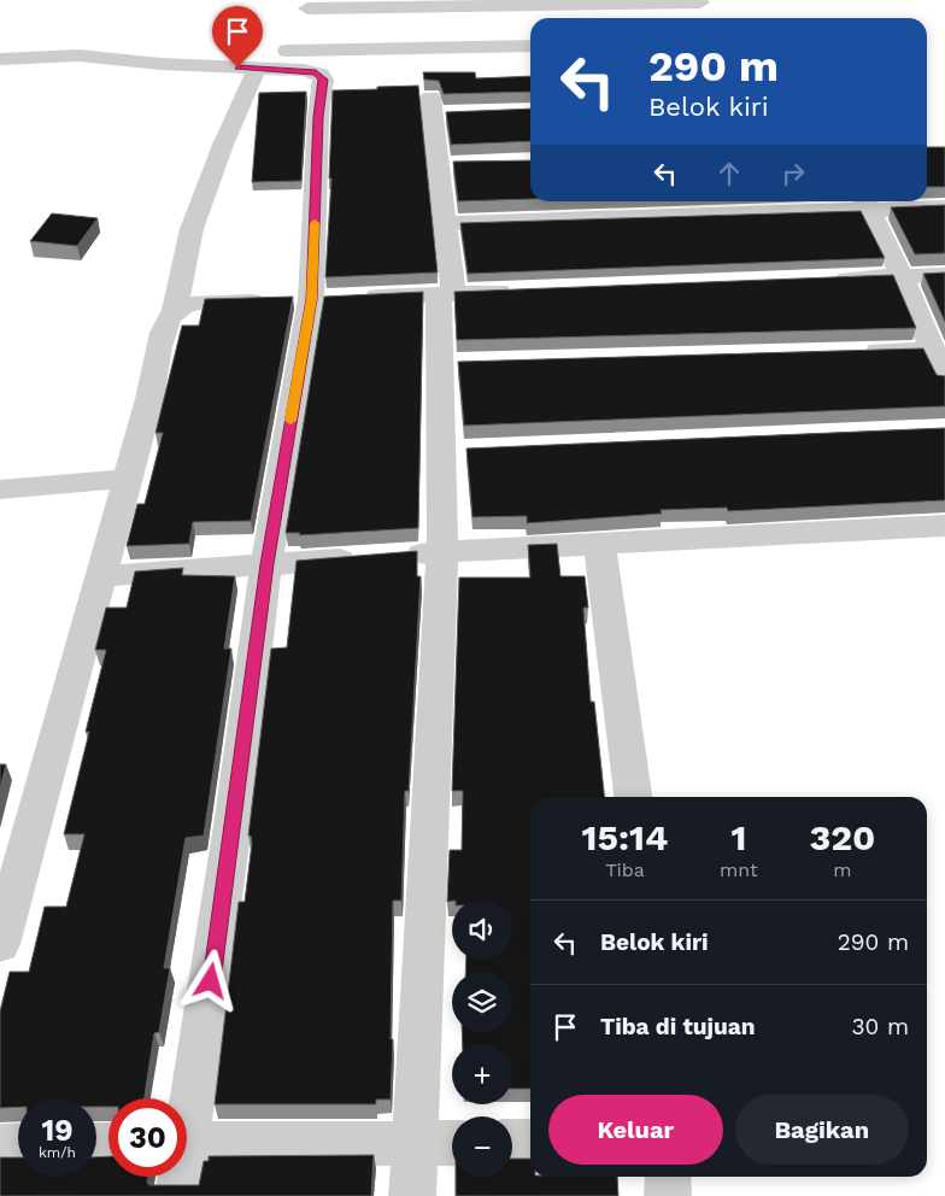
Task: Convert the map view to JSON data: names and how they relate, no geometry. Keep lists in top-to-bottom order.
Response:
{
  "page": {
    "turn": ["290 m", "Belok kiri"],
    "eta": [
      "15:14",
      "Tiba",
      "1",
      "mnt",
      "320",
      "m"
    ],
    "map_buttons": ["+", "−"],
    "list": [
      {
        "name": "Belok kiri",
        "value": "290 m"
      },
      {
        "name": "Tiba di tujuan",
        "value": "30 m"
      }
    ],
    "buttons": ["Keluar", "Bagikan"],
    "speed": "19 km/h",
    "limit": "30"
  }
}
